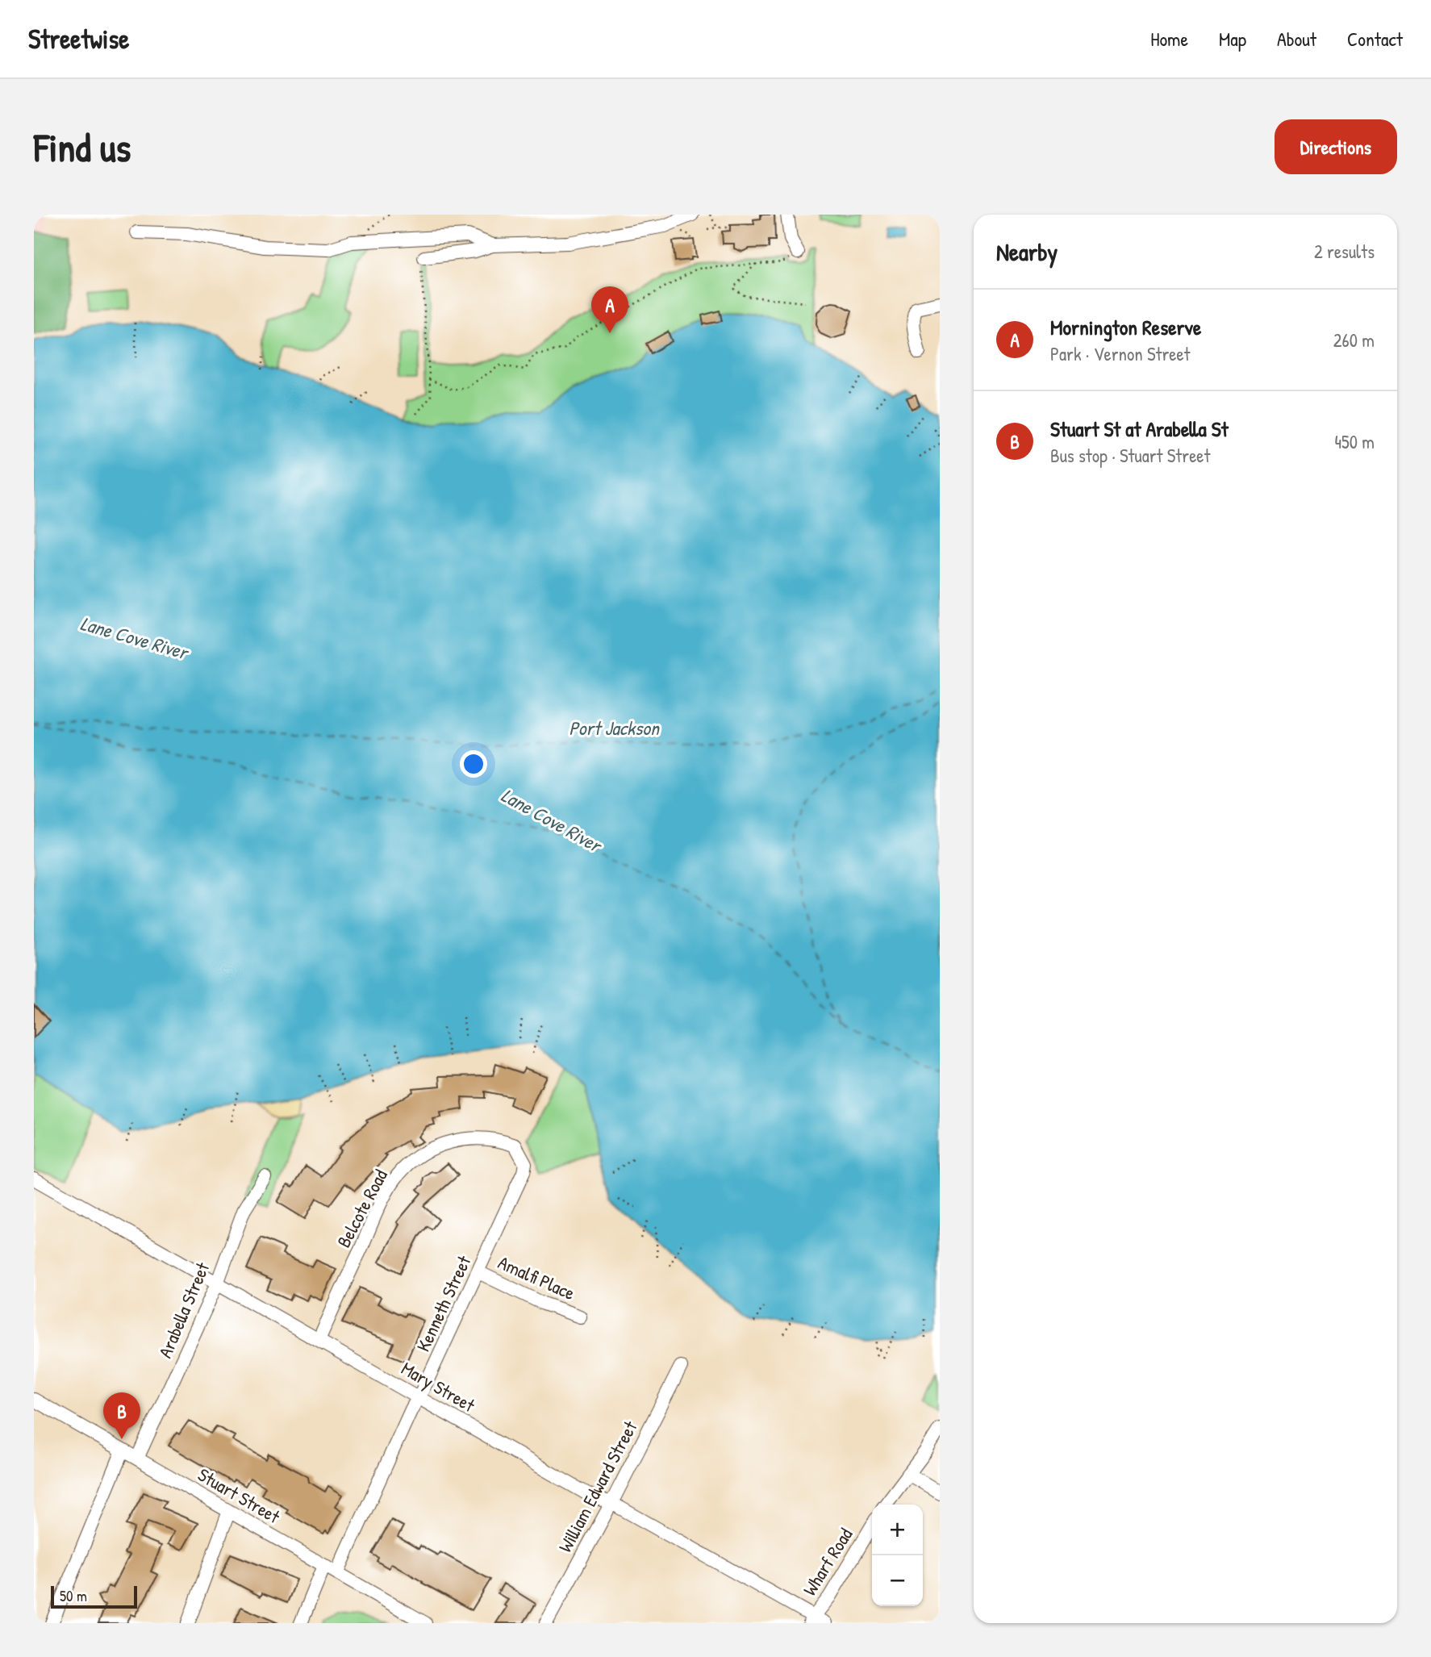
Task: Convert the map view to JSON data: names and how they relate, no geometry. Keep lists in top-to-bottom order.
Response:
{
  "streets": {
    "street": [
      "Belcote Road",
      "Amalfi Place",
      "Kenneth Street",
      "Arabella Street",
      "Mary Street",
      "William Edward Street",
      "Stuart Street",
      "Wharf Road"
    ]
  },
  "crossings": [
    ["Belcote Road", "Kenneth Street"],
    ["Belcote Road", "Mary Street"],
    ["Amalfi Place", "Kenneth Street"],
    ["Kenneth Street", "Mary Street"],
    ["Kenneth Street", "Stuart Street"],
    ["Arabella Street", "Mary Street"],
    ["Arabella Street", "Stuart Street"],
    ["Mary Street", "William Edward Street"],
    ["Mary Street", "Wharf Road"]
  ],
  "water": ["Lane Cove River", "Port Jackson"],
  "scale_bar": "50 m",
  "page": {
    "header": "Streetwise",
    "nav": [
      "Home",
      "Map",
      "About",
      "Contact"
    ],
    "buttons": "Directions",
    "title": "Find us",
    "heading": ["Nearby", "2 results"],
    "pins": ["A", "B"],
    "list": [
      {
        "mark": "A",
        "name": "Mornington Reserve",
        "note": "Park · Vernon Street",
        "value": "260 m"
      },
      {
        "mark": "B",
        "name": "Stuart St at Arabella St",
        "note": "Bus stop · Stuart Street",
        "value": "450 m"
      }
    ],
    "map_buttons": ["+", "−"],
    "scale": "50 m"
  }
}
